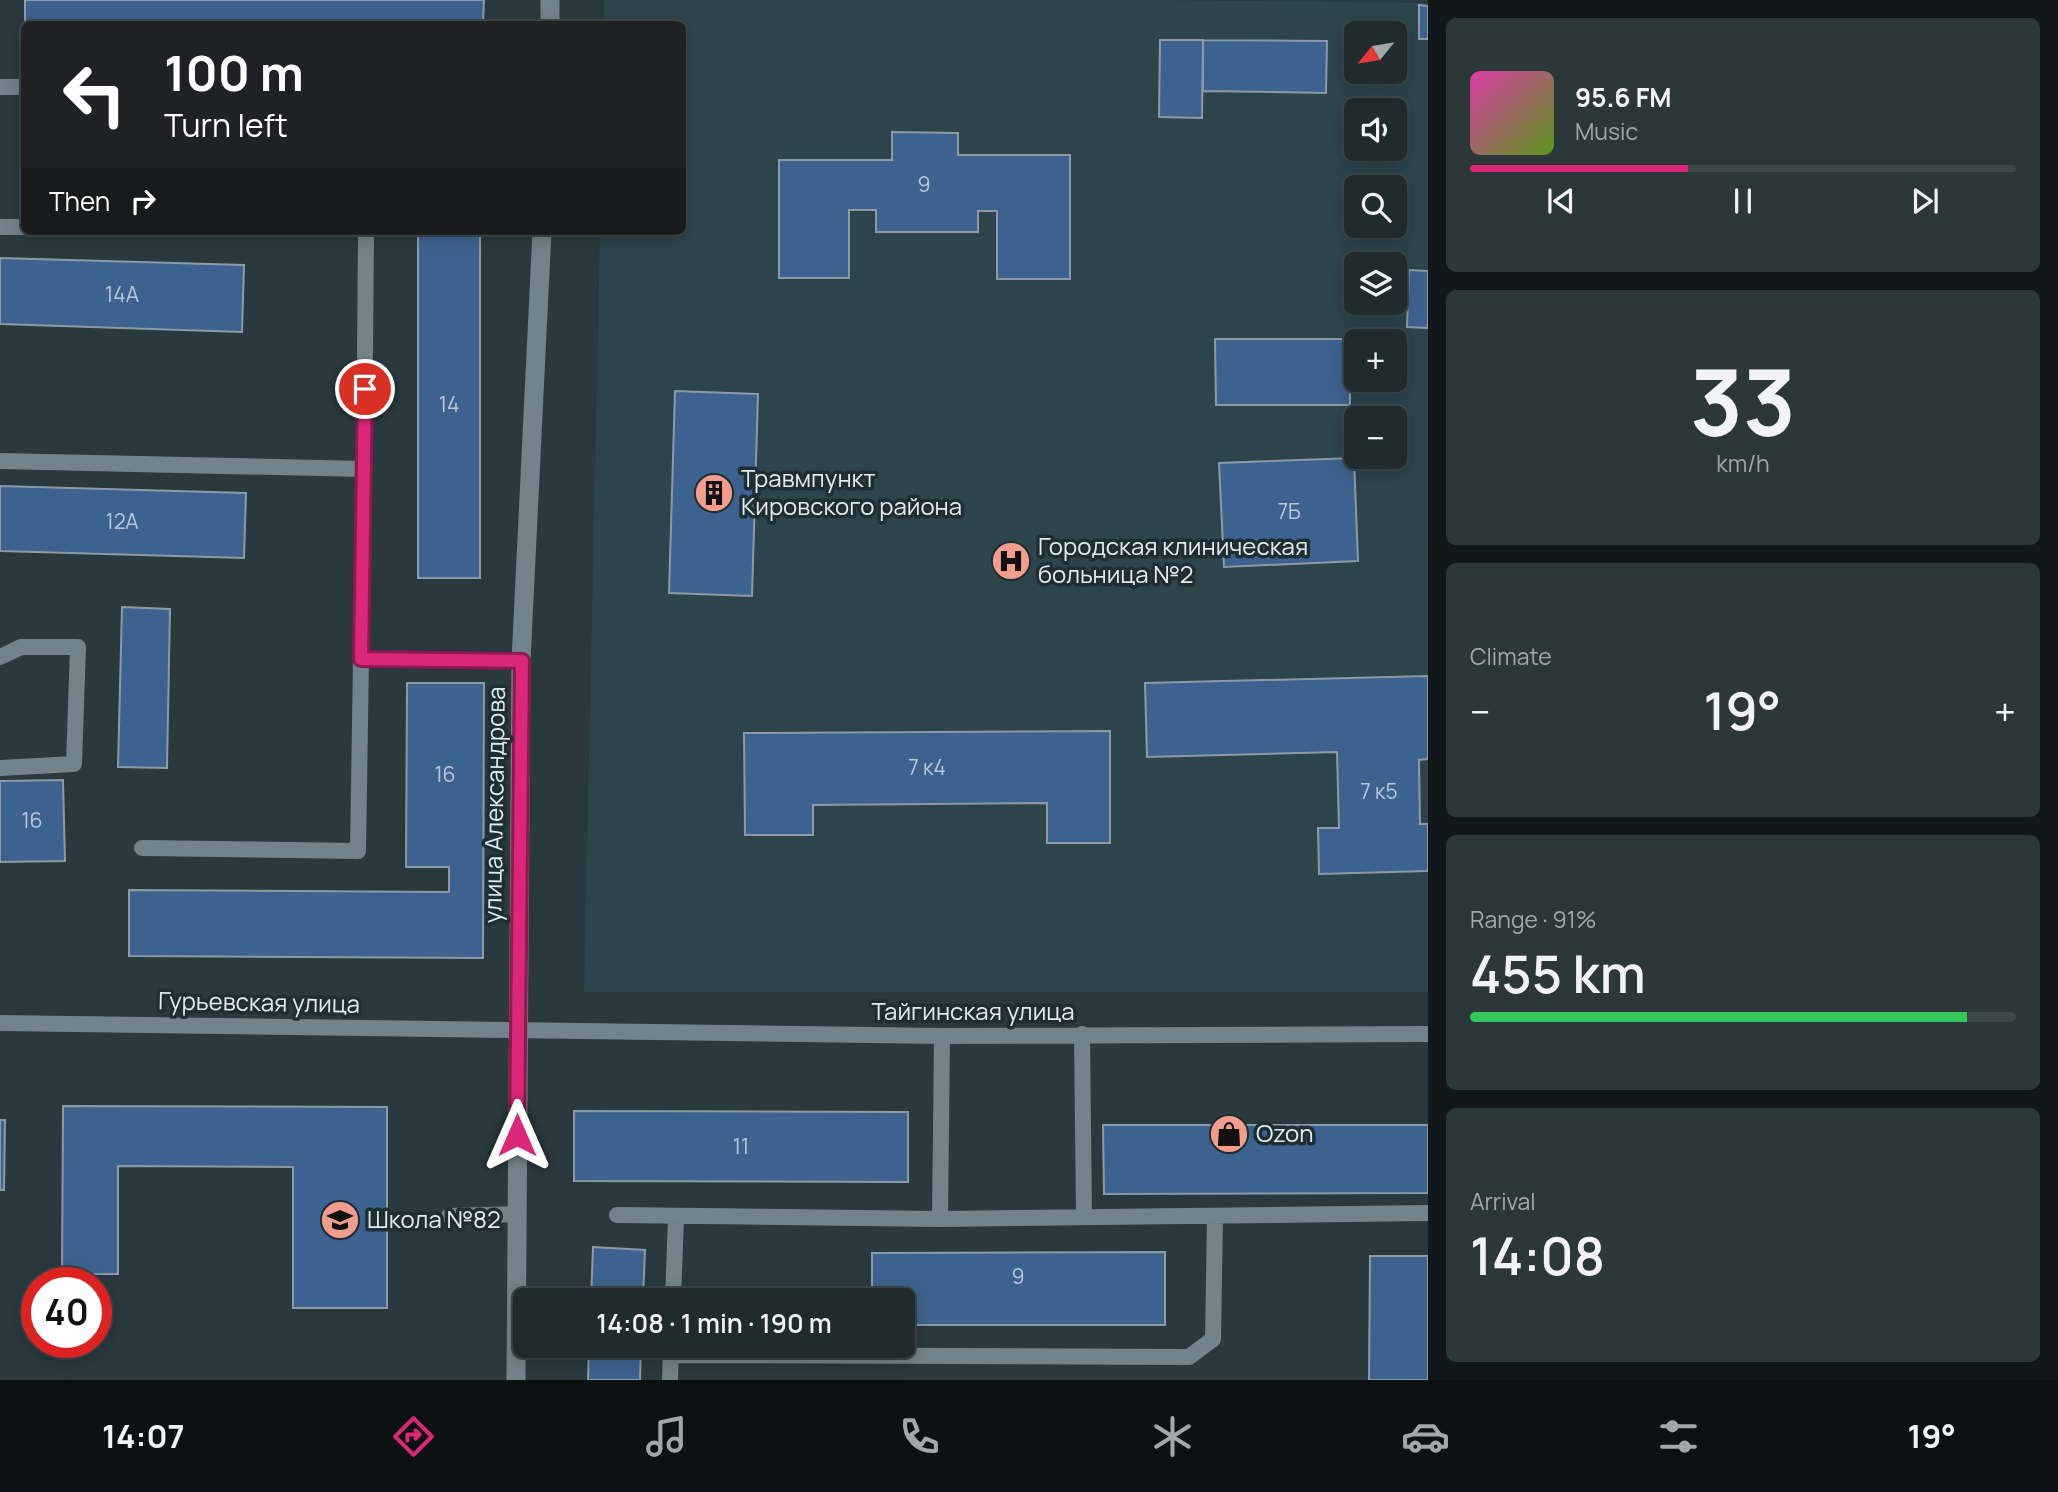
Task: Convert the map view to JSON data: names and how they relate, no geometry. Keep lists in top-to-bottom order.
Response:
{
  "streets": {
    "street": ["улица Александрова"],
    "lane": ["Гурьевская улица", "Тайгинская улица"]
  },
  "crossings": [
    ["улица Александрова", "Гурьевская улица"],
    ["улица Александрова", "Тайгинская улица"],
    ["Гурьевская улица", "Тайгинская улица"]
  ],
  "places": {
    "building": ["Травмпункт Кировского района"],
    "hospital": ["Городская клиническая больница №2"],
    "shop": ["Ozon"],
    "school or university": ["Школа №82"]
  },
  "house_numbers": [
    "9",
    "14А",
    "14",
    "7Б",
    "12А",
    "7 к4",
    "16",
    "7 к5",
    "16",
    "11",
    "9"
  ],
  "north": "bottom left",
  "page": {
    "map_buttons": ["+", "−"],
    "turn": ["100 m", "Turn left"],
    "song": ["95.6 FM", "Music"],
    "then": "Then",
    "tile": [
      ["33", "km/h"],
      "Climate",
      ["Range · 91%", "455 km"],
      ["Arrival", "14:08"]
    ],
    "heat": ["−", "19°", "+"],
    "limit": "40",
    "trip": "14:08 · 1 min · 190 m",
    "tabs": ["14:07", "19°"]
  }
}
